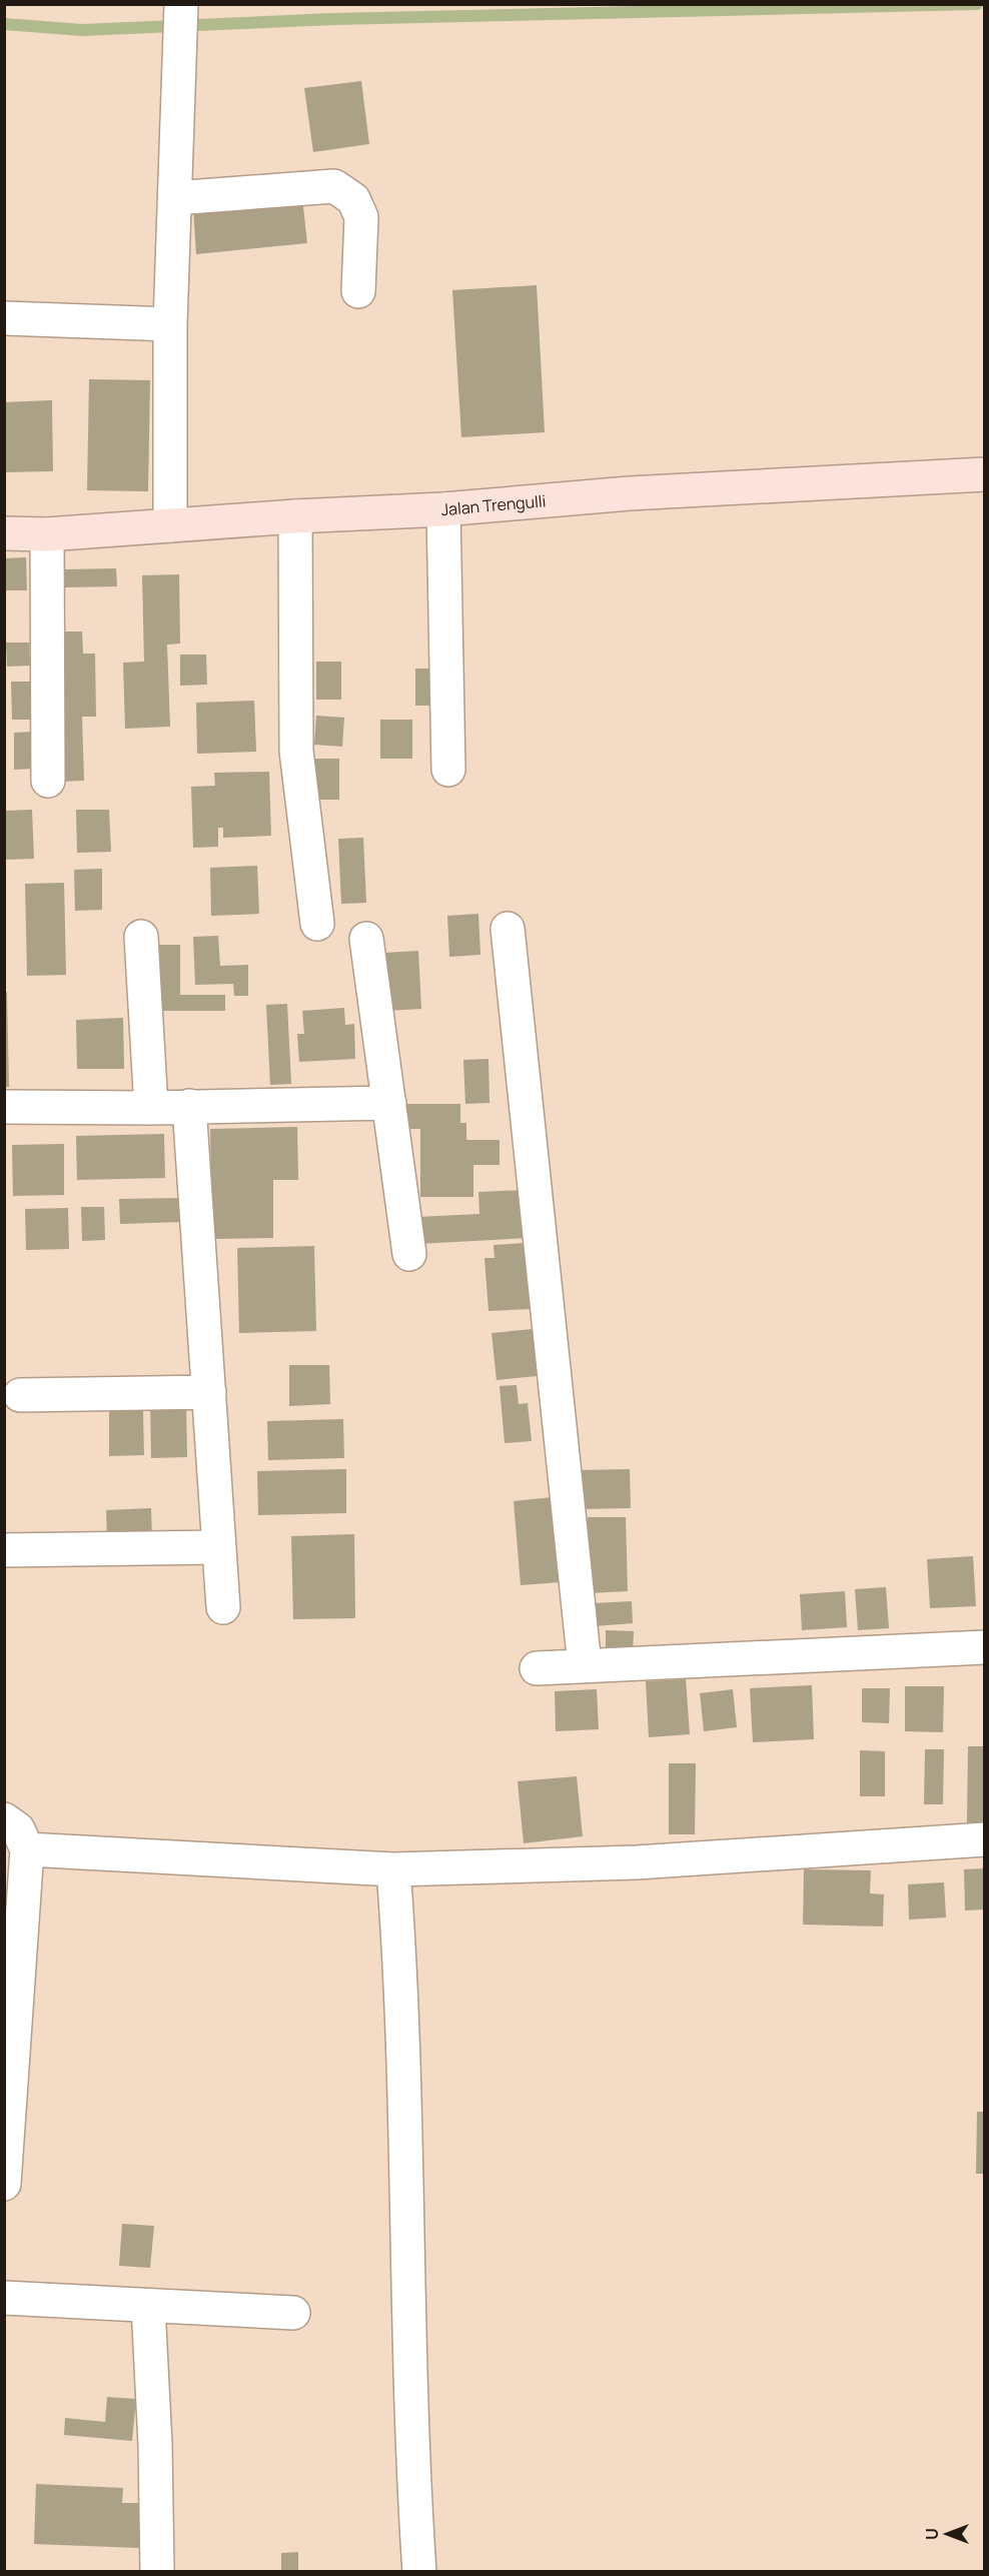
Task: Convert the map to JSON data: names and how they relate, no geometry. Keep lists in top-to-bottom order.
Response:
{
  "streets": {
    "main road": ["Jalan Trengulli"]
  },
  "north": "left"
}
